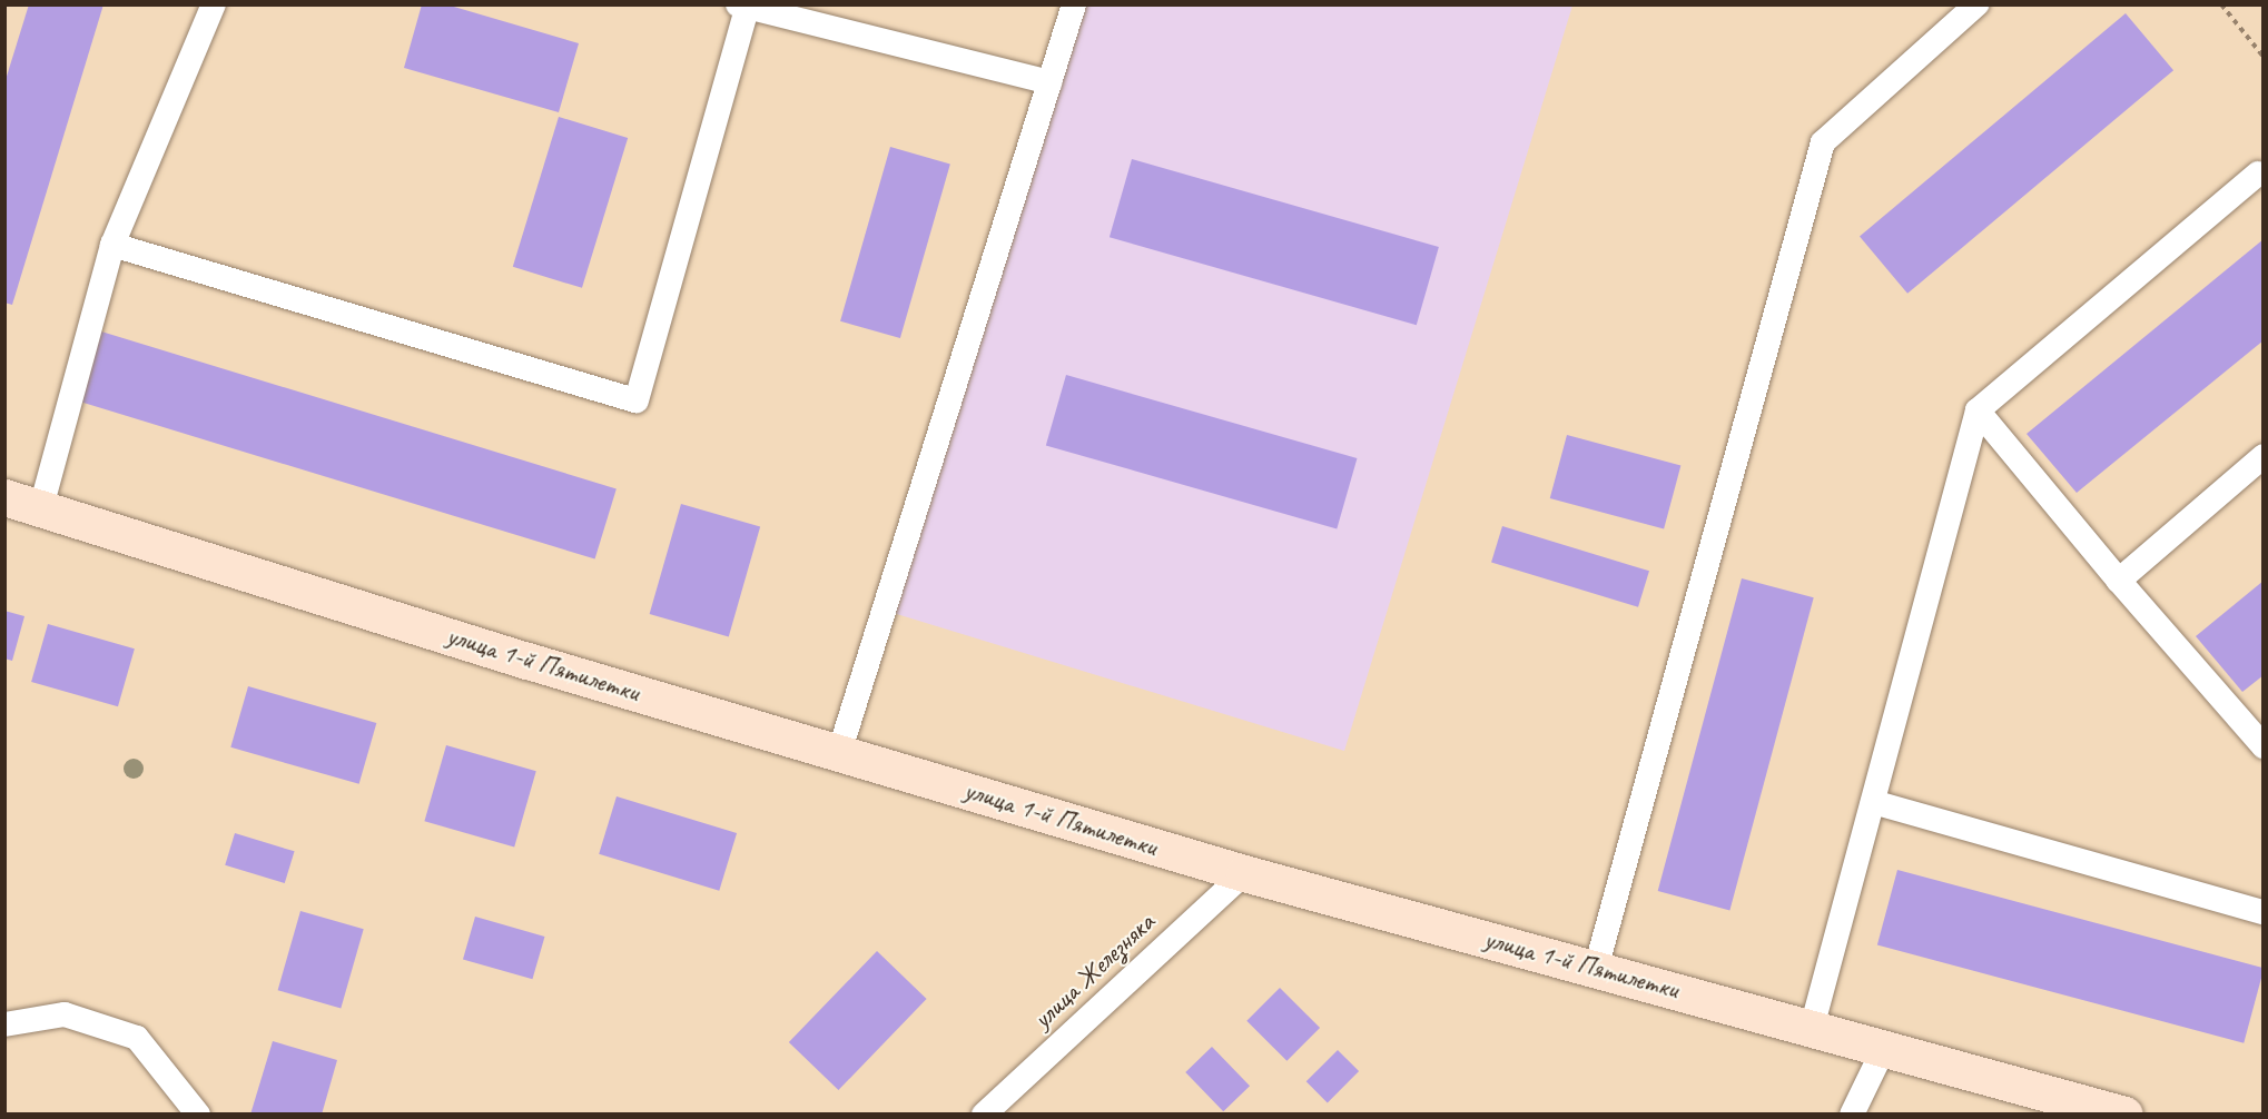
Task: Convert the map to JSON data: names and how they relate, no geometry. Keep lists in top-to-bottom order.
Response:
{
  "streets": {
    "main road": ["улица 1-й Пятилетки"],
    "lane": ["улица Железняка"]
  },
  "crossings": [
    ["улица 1-й Пятилетки", "улица Железняка"]
  ]
}
